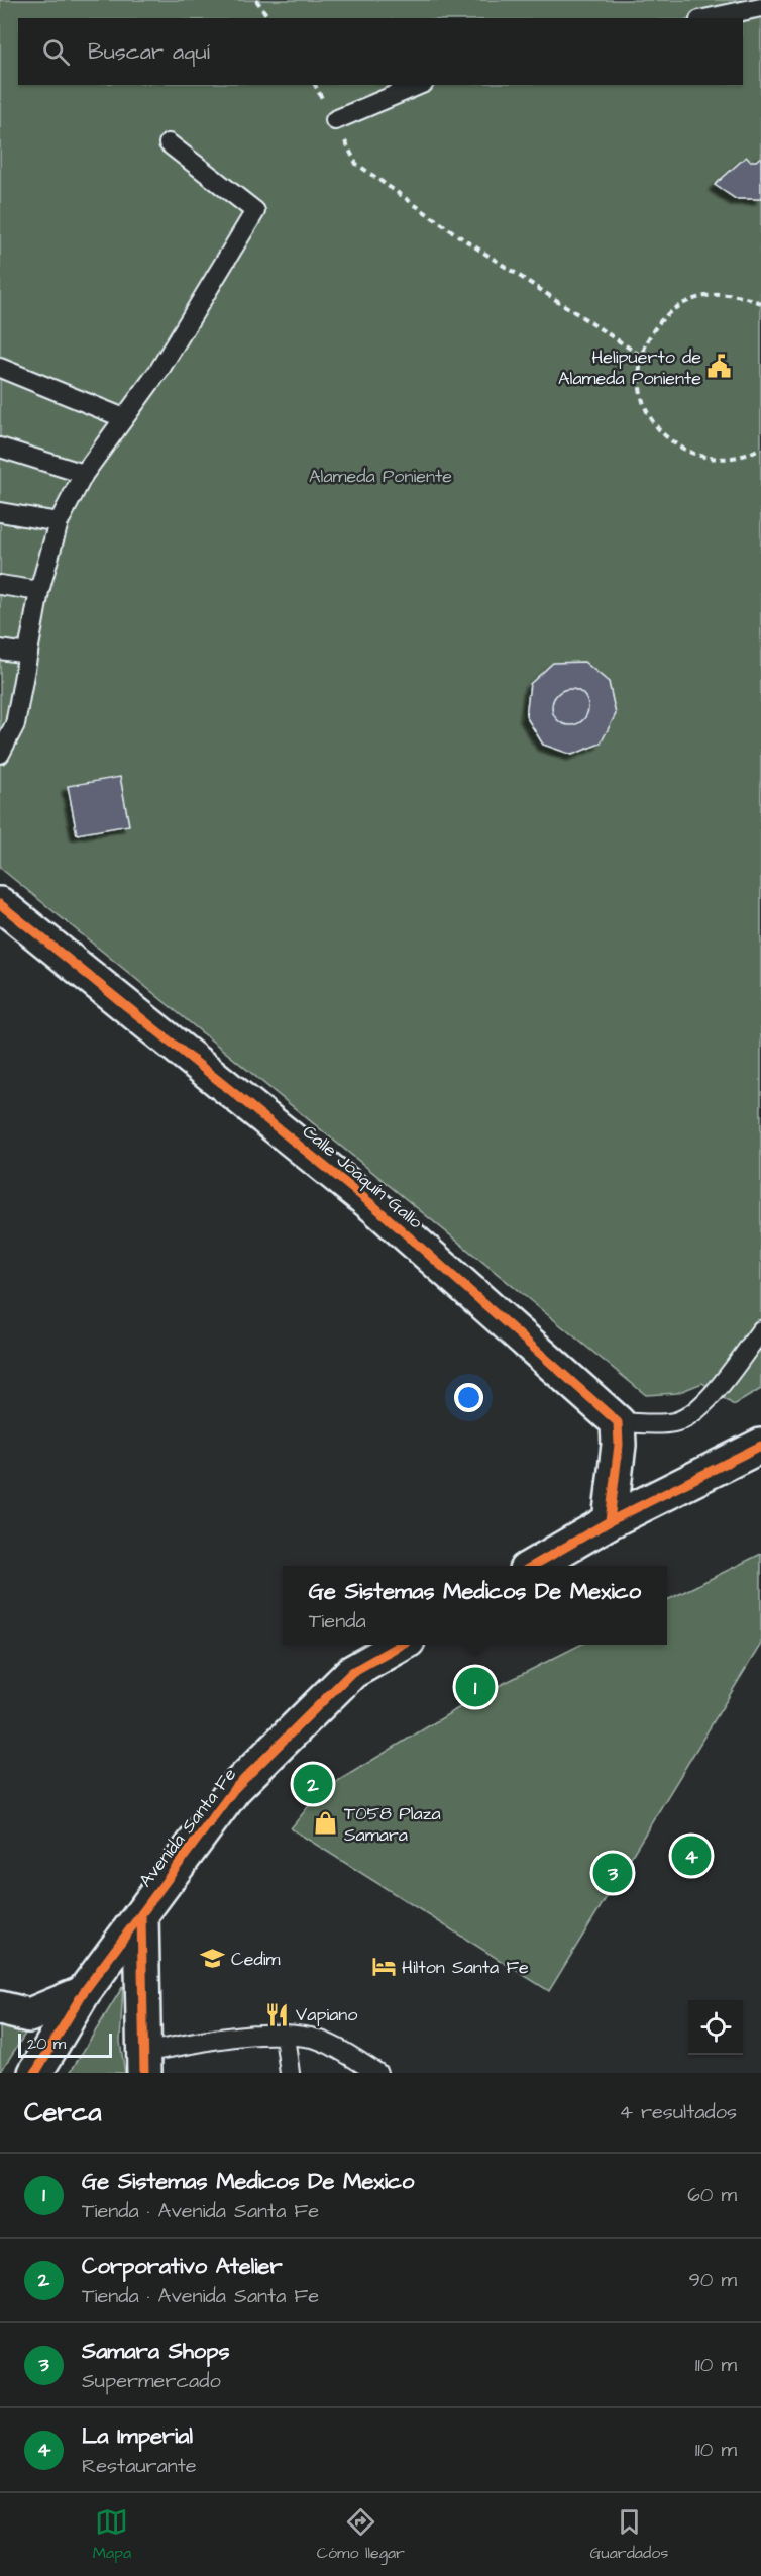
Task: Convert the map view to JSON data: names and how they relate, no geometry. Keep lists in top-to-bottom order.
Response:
{
  "streets": {
    "street": ["Calle Joaquín Gallo", "Avenida Santa Fe"]
  },
  "parks": ["Alameda Poniente"],
  "places": {
    "public building": ["Helipuerto de Alameda Poniente"],
    "shop": ["T058 Plaza Samara"],
    "school or university": ["Cedim"],
    "hotel": ["Hilton Santa Fe"],
    "restaurant": ["Vapiano"]
  },
  "scale_bar": "20 m",
  "page": {
    "search": "Buscar aquí",
    "popup": ["Ge Sistemas Medicos De Mexico", "Tienda"],
    "pins": [
      "1",
      "2",
      "4",
      "3"
    ],
    "scale": "20 m",
    "heading": ["Cerca", "4 resultados"],
    "list": [
      {
        "mark": "1",
        "name": "Ge Sistemas Medicos De Mexico",
        "note": "Tienda · Avenida Santa Fe",
        "value": "60 m"
      },
      {
        "mark": "2",
        "name": "Corporativo Atelier",
        "note": "Tienda · Avenida Santa Fe",
        "value": "90 m"
      },
      {
        "mark": "3",
        "name": "Samara Shops",
        "note": "Supermercado",
        "value": "110 m"
      },
      {
        "mark": "4",
        "name": "La Imperial",
        "note": "Restaurante",
        "value": "110 m"
      }
    ],
    "nav": ["Mapa", "Cómo llegar", "Guardados"]
  }
}
